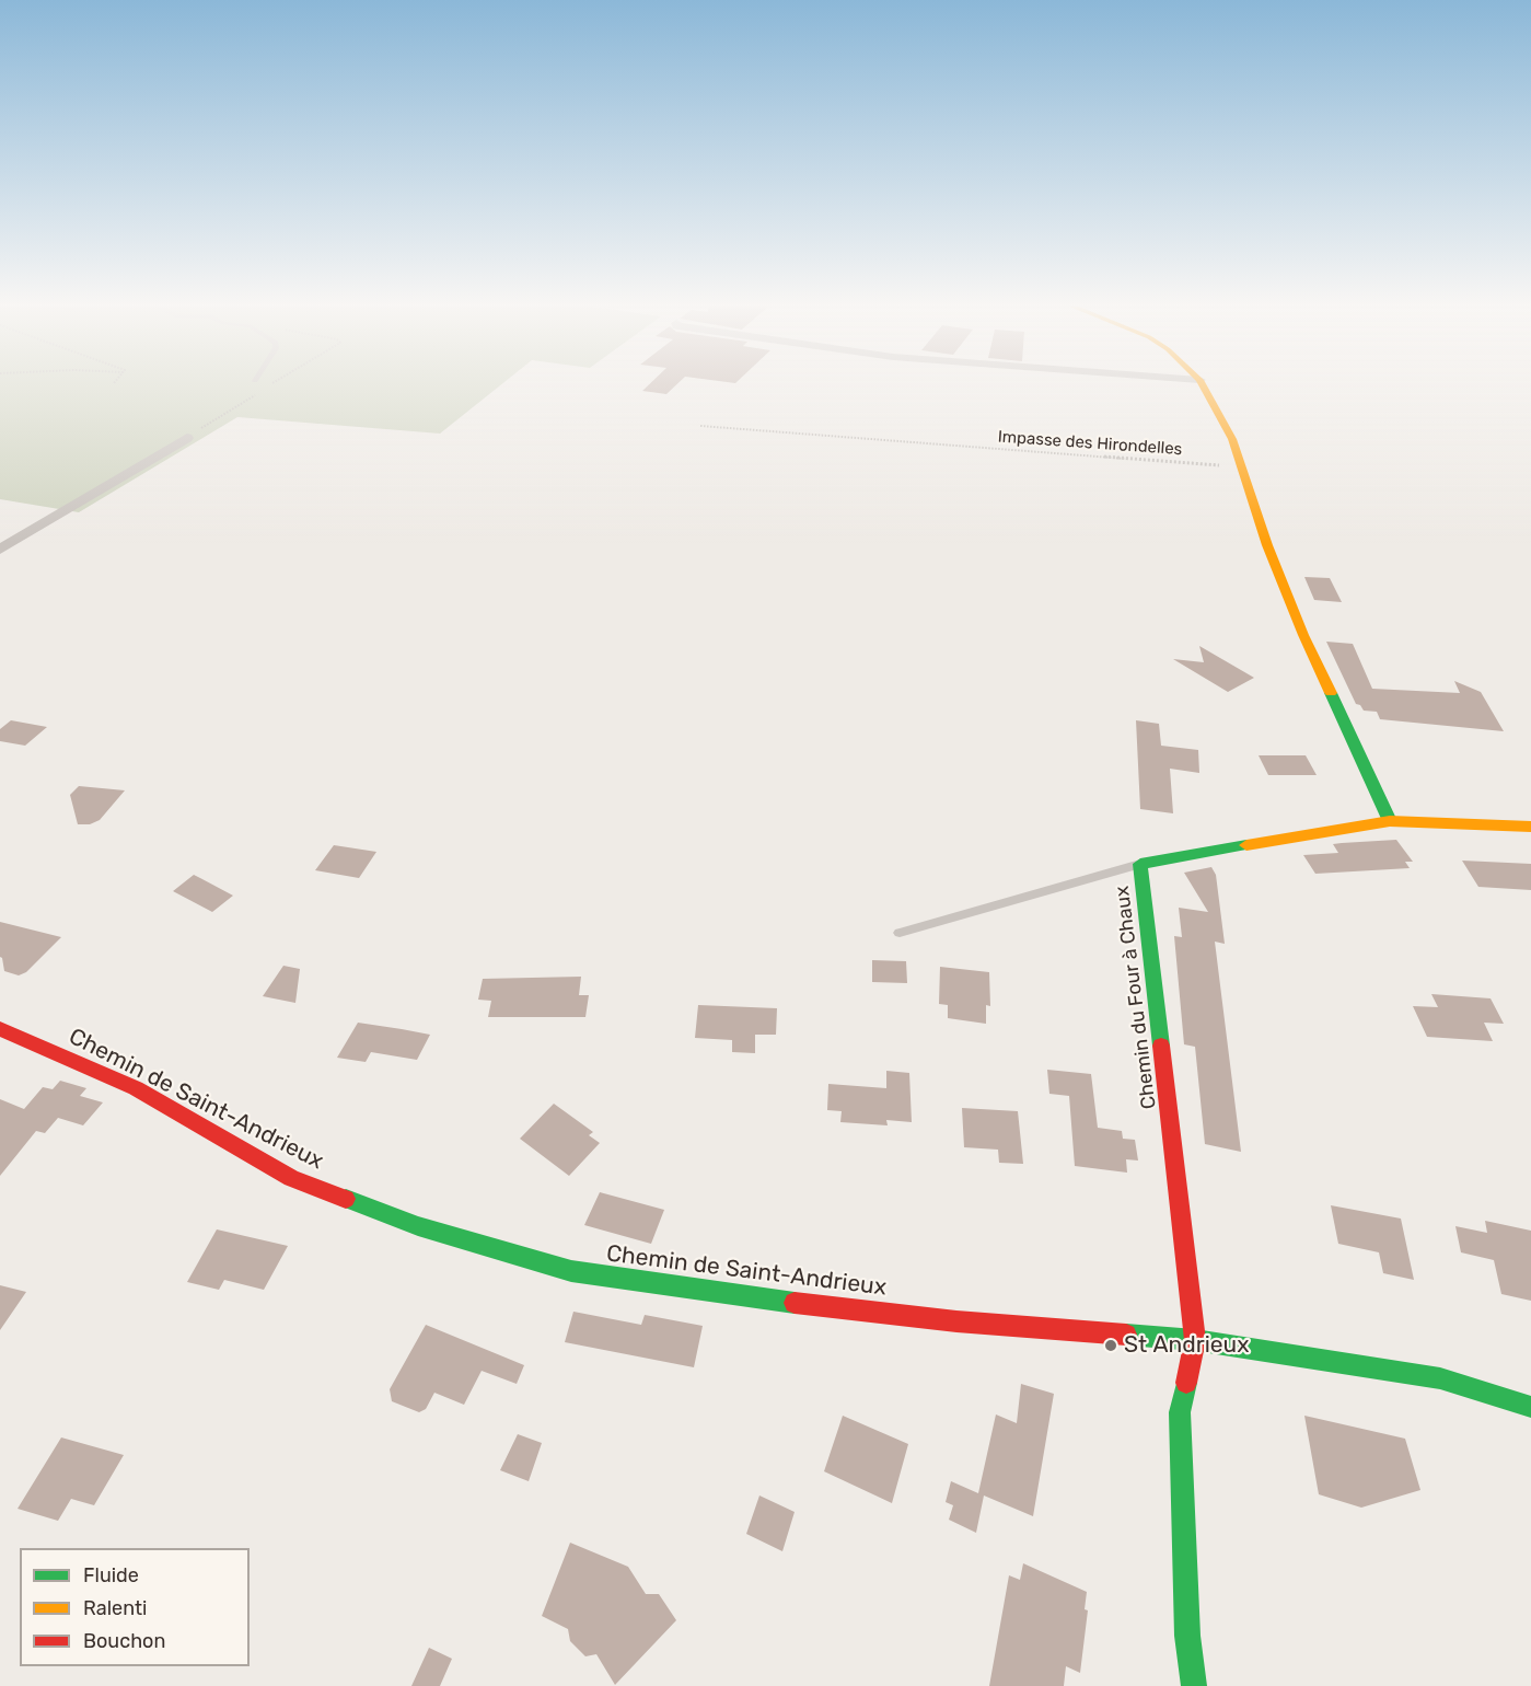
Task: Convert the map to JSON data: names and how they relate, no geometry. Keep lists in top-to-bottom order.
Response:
{
  "streets": {
    "street": ["Chemin du Four à Chaux", "Chemin de Saint-Andrieux"],
    "path": ["Impasse des Hirondelles"]
  },
  "crossings": [
    ["Chemin du Four à Chaux", "Chemin de Saint-Andrieux"]
  ],
  "places": ["St Andrieux"],
  "legend": ["Fluide", "Ralenti", "Bouchon"]
}
